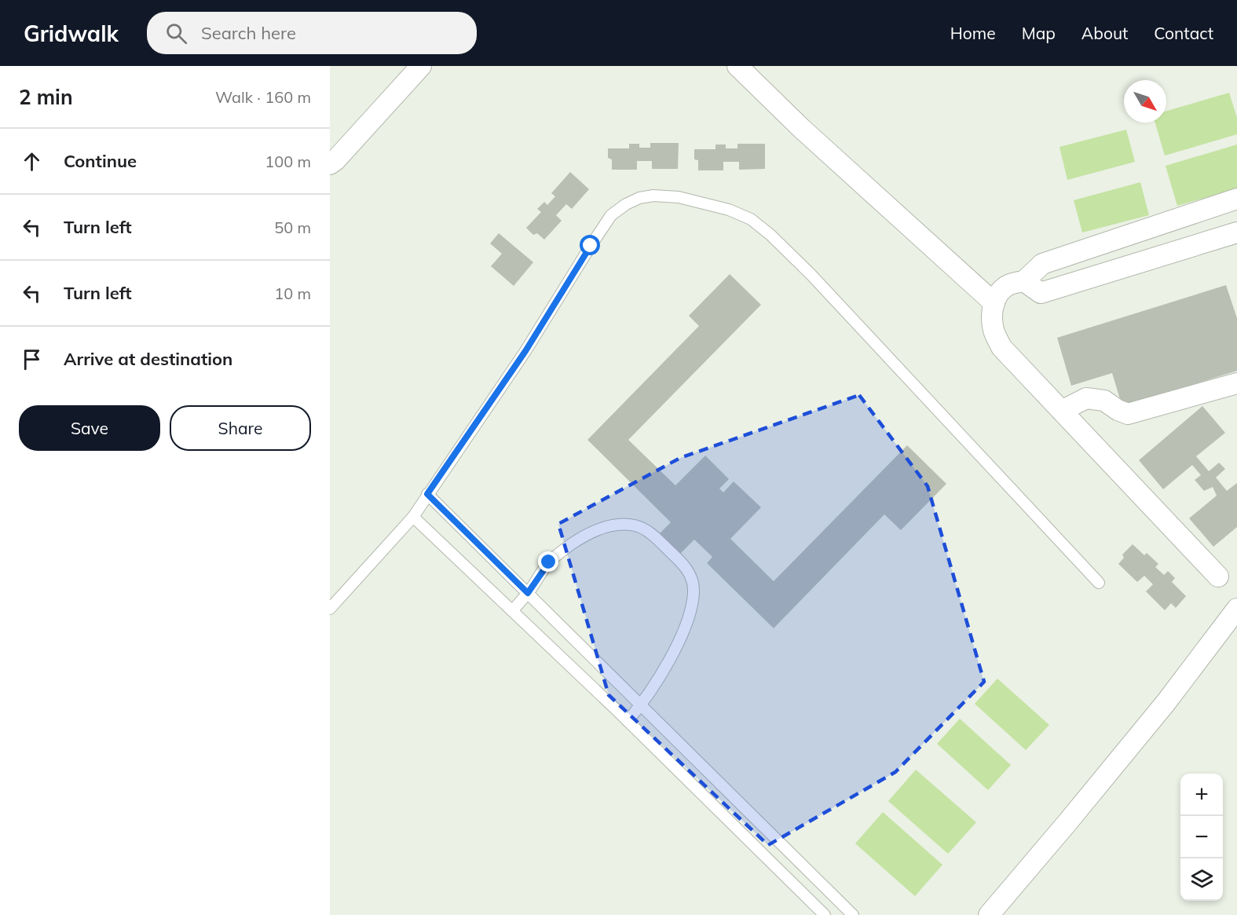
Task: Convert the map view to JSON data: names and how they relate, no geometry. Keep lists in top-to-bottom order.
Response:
{
  "north": "bottom right",
  "page": {
    "header": "Gridwalk",
    "search": "Search here",
    "nav": [
      "Home",
      "Map",
      "About",
      "Contact"
    ],
    "heading": ["2 min", "Walk · 160 m"],
    "list": [
      ["Continue", "100 m"],
      ["Turn left", "50 m"],
      ["Turn left", "10 m"],
      "Arrive at destination"
    ],
    "buttons": ["Save", "Share"],
    "map_buttons": ["+", "−"]
  }
}
